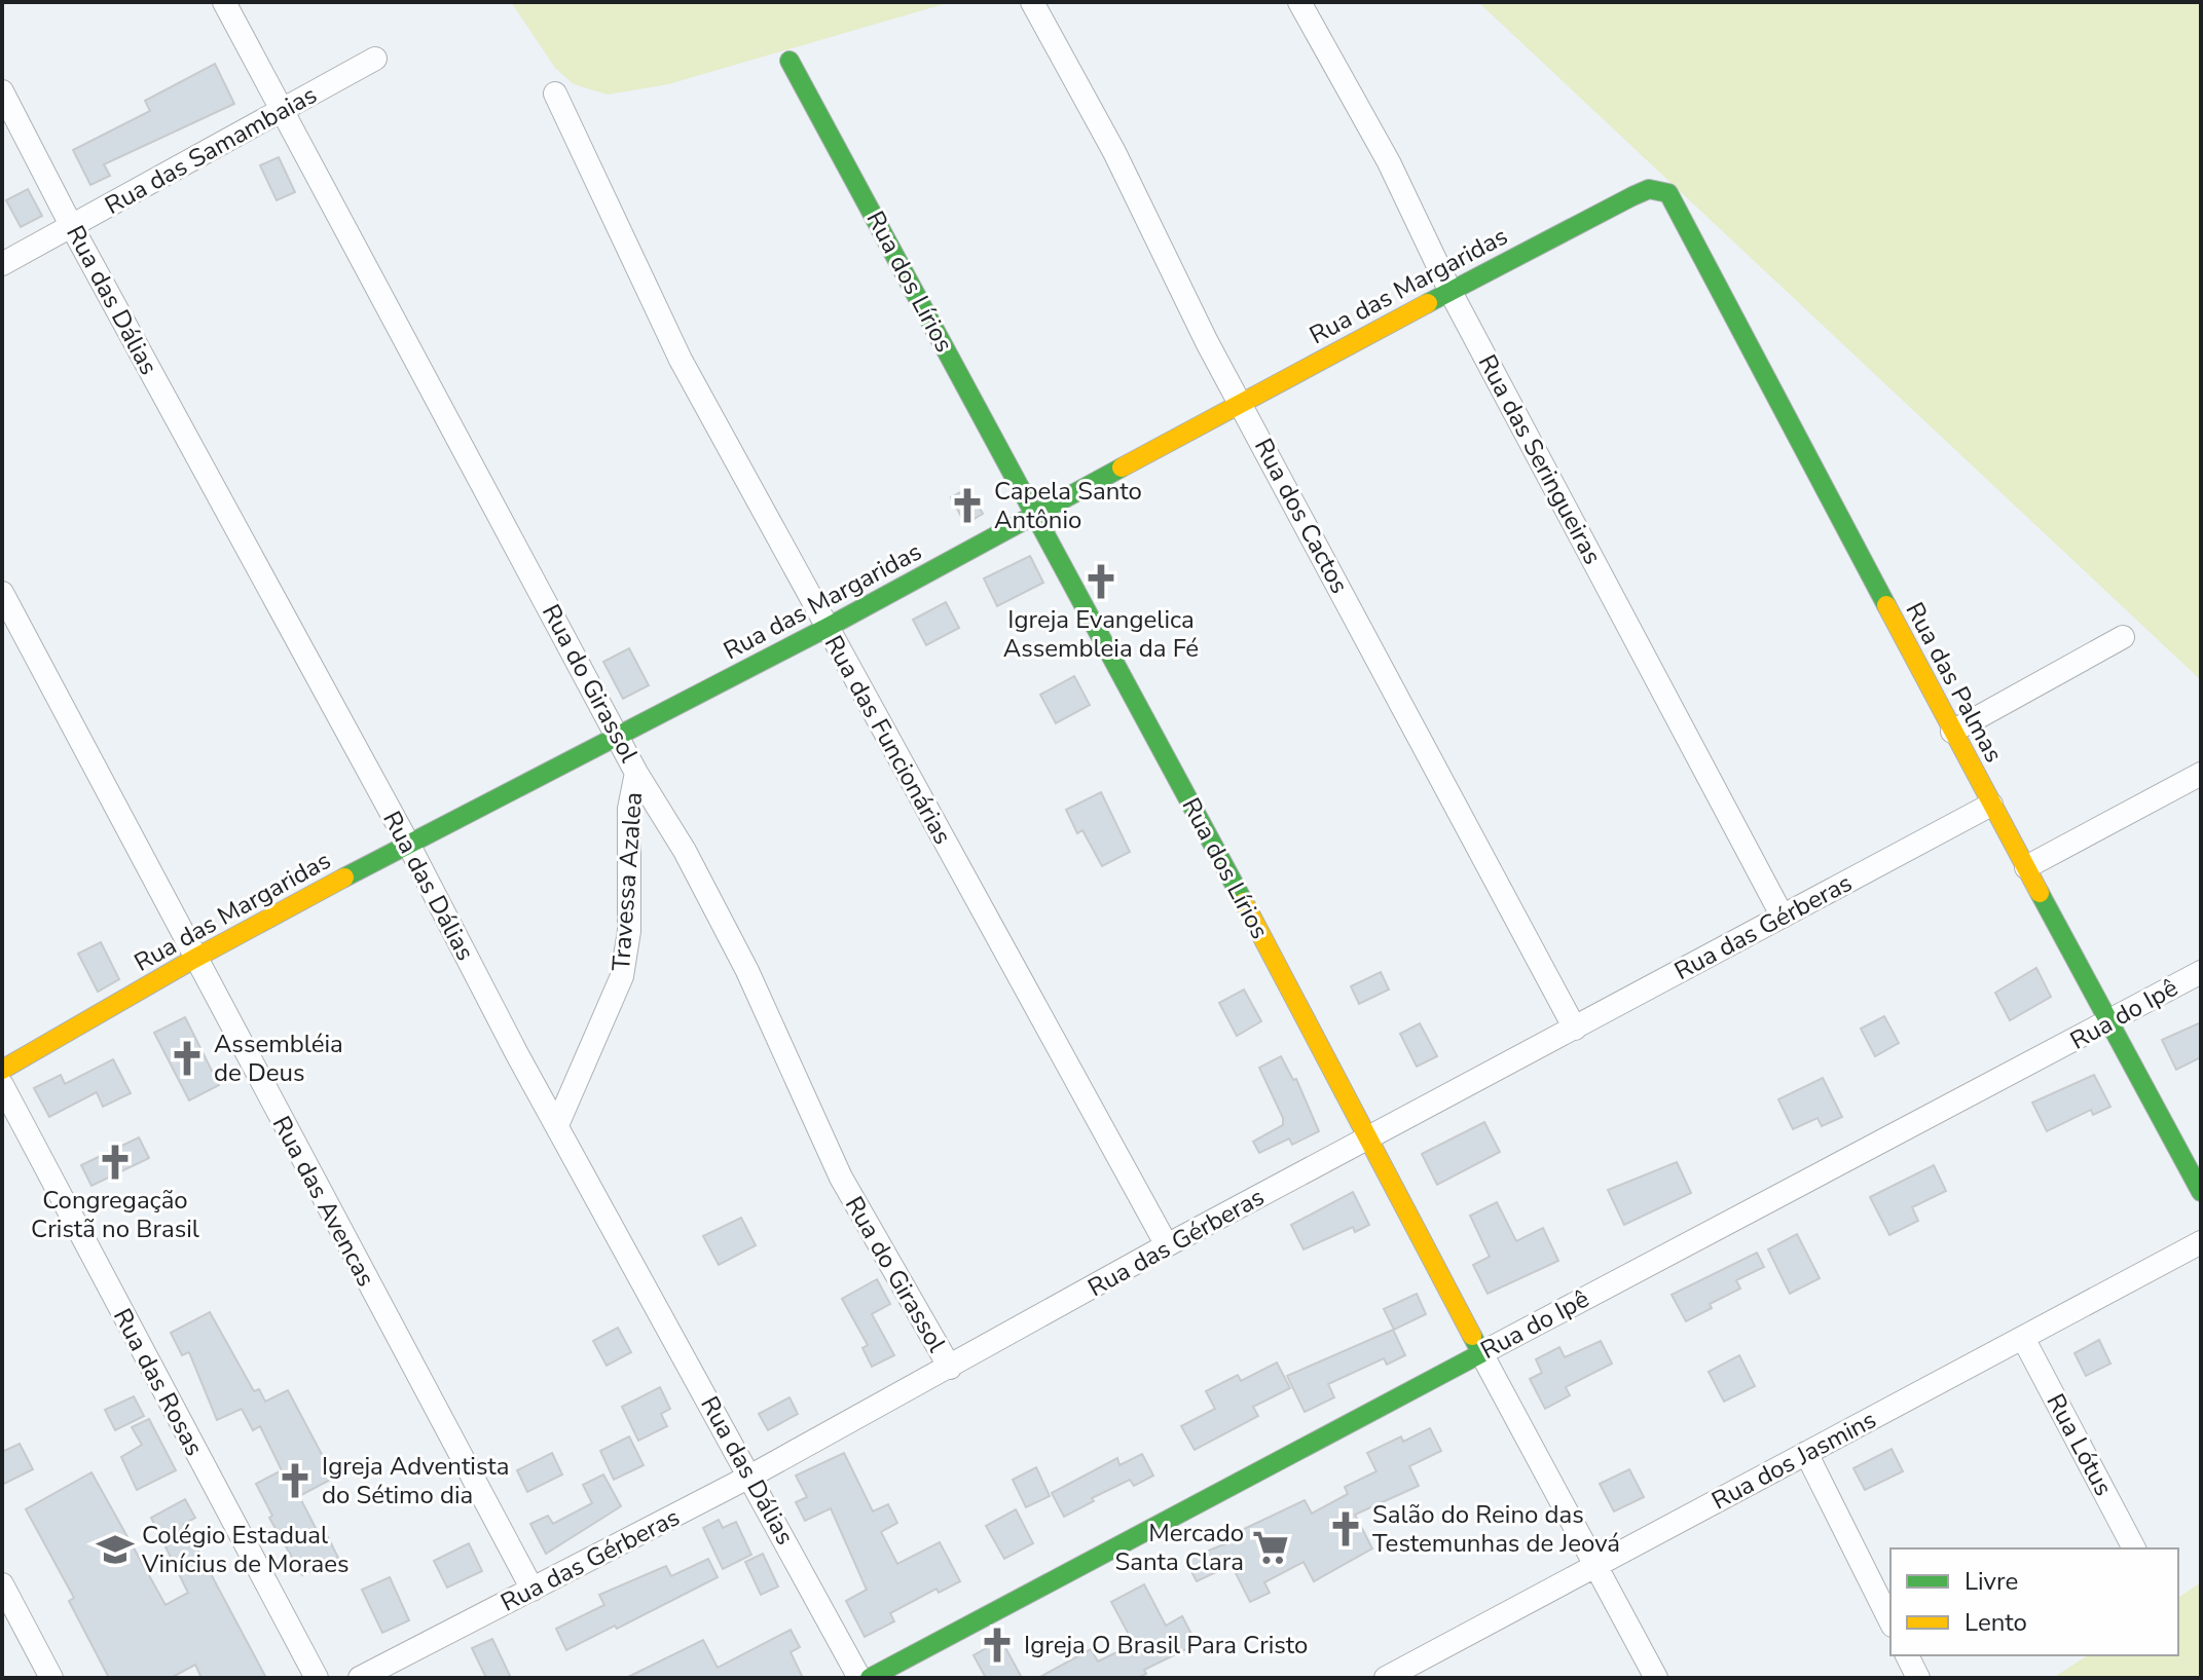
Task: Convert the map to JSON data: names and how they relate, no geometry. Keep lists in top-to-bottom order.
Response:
{
  "streets": {
    "street": [
      "Rua das Samambaias",
      "Rua dos Lírios",
      "Rua das Margaridas",
      "Rua das Dálias",
      "Rua das Seringueiras",
      "Rua dos Cactos",
      "Rua das Palmas",
      "Rua do Girassol",
      "Rua das Funcionárias",
      "Travessa Azalea",
      "Rua das Gérberas",
      "Rua do Ipê",
      "Rua das Avencas",
      "Rua das Rosas",
      "Rua Lótus",
      "Rua dos Jasmins"
    ]
  },
  "crossings": [
    ["Rua das Samambaias", "Rua das Dálias"],
    ["Rua das Samambaias", "Rua do Girassol"],
    ["Rua dos Lírios", "Rua das Margaridas"],
    ["Rua dos Lírios", "Rua das Gérberas"],
    ["Rua dos Lírios", "Rua do Ipê"],
    ["Rua dos Lírios", "Rua dos Jasmins"],
    ["Rua das Margaridas", "Rua das Dálias"],
    ["Rua das Margaridas", "Rua das Seringueiras"],
    ["Rua das Margaridas", "Rua dos Cactos"],
    ["Rua das Margaridas", "Rua das Palmas"],
    ["Rua das Margaridas", "Rua do Girassol"],
    ["Rua das Margaridas", "Rua das Funcionárias"],
    ["Rua das Margaridas", "Rua das Avencas"],
    ["Rua das Dálias", "Travessa Azalea"],
    ["Rua das Dálias", "Rua das Gérberas"],
    ["Rua das Seringueiras", "Rua das Gérberas"],
    ["Rua dos Cactos", "Rua das Gérberas"],
    ["Rua das Palmas", "Rua das Gérberas"],
    ["Rua das Palmas", "Rua do Ipê"],
    ["Rua do Girassol", "Travessa Azalea"],
    ["Rua do Girassol", "Rua das Gérberas"],
    ["Rua das Funcionárias", "Rua das Gérberas"],
    ["Rua das Gérberas", "Rua das Avencas"],
    ["Rua Lótus", "Rua dos Jasmins"]
  ],
  "places": {
    "church": [
      "Capela Santo Antônio",
      "Igreja Evangelica Assembleia da Fé",
      "Assembléia de Deus",
      "Congregação Cristã no Brasil",
      "Igreja Adventista do Sétimo dia",
      "Salão do Reino das Testemunhas de Jeová",
      "Igreja O Brasil Para Cristo"
    ],
    "supermarket": ["Mercado Santa Clara"],
    "school or university": ["Colégio Estadual Vinícius de Moraes"]
  },
  "legend": ["Livre", "Lento"]
}
